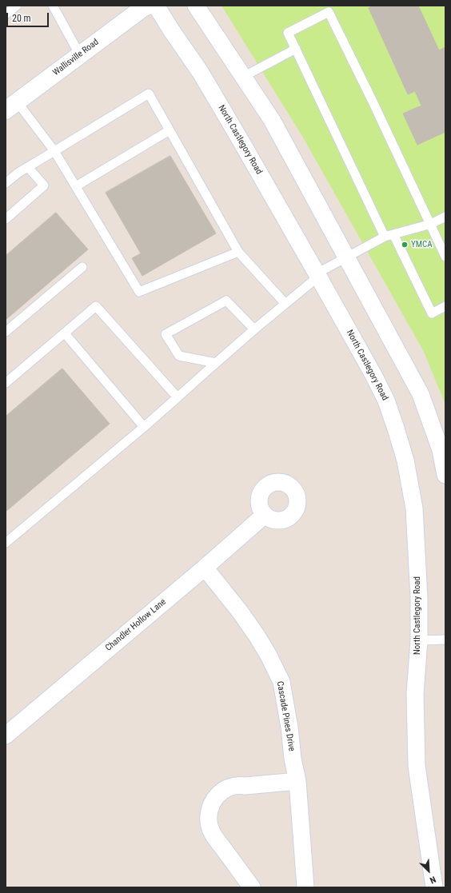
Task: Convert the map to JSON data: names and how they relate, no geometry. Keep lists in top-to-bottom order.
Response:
{
  "streets": {
    "main road": ["Wallisville Road"],
    "street": ["North Castlegory Road", "Chandler Hollow Lane", "Cascade Pines Drive"]
  },
  "crossings": [
    ["Chandler Hollow Lane", "Cascade Pines Drive"]
  ],
  "places": ["YMCA"],
  "scale_bar": "20 m",
  "north": "bottom right"
}
